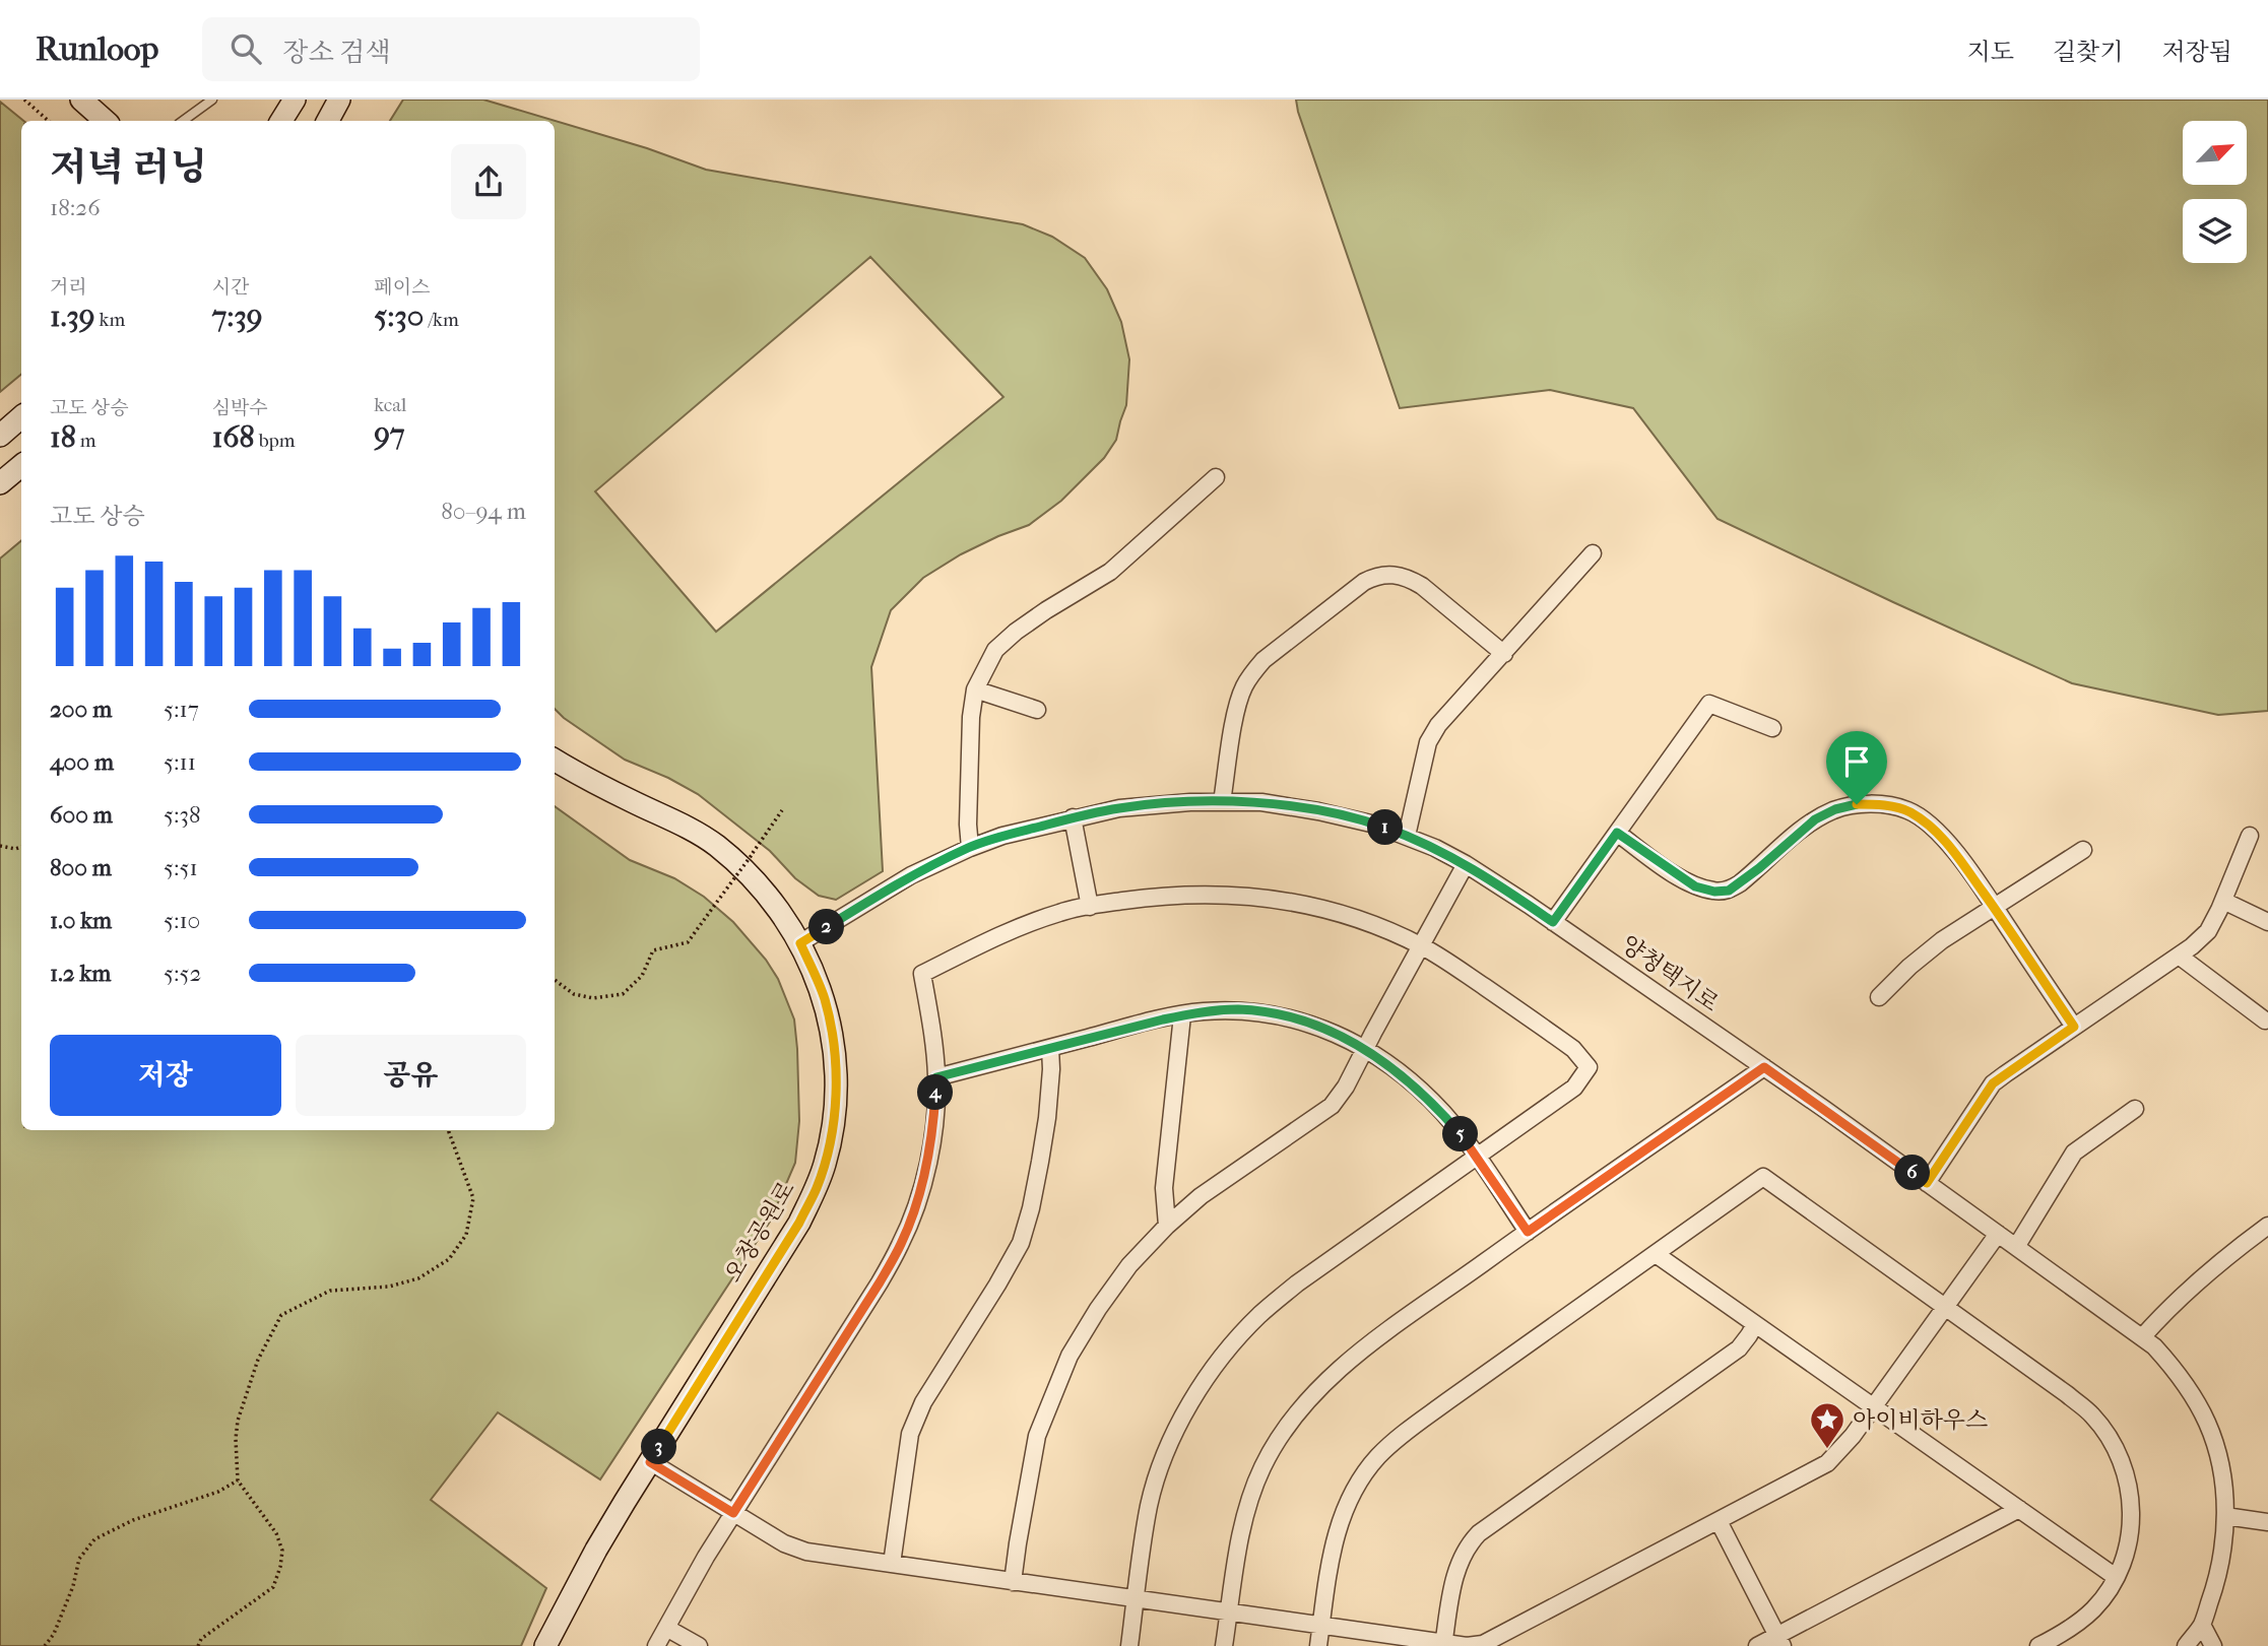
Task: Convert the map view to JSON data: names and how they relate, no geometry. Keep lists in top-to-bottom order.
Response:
{
  "streets": {
    "street": ["양청택지로", "오창공원로"]
  },
  "crossings": [
    ["양청택지로", "오창공원로"]
  ],
  "places": {
    "place": ["아이비하우스"]
  },
  "north": "top right",
  "page": {
    "header": "Runloop",
    "search": "장소 검색",
    "nav": ["지도", "길찾기", "저장됨"],
    "heading": ["저녁 러닝", "18:26"],
    "stats": [
      ["거리", "1.39 km"],
      ["시간", "7:39"],
      ["페이스", "5:30 /km"],
      ["고도 상승", "18 m"],
      ["심박수", "168 bpm"],
      ["kcal", "97"]
    ],
    "chart": ["고도 상승", "80–94 m"],
    "list": [
      {
        "name": "200 m",
        "note": "5:17"
      },
      {
        "name": "400 m",
        "note": "5:11"
      },
      {
        "name": "600 m",
        "note": "5:38"
      },
      {
        "name": "800 m",
        "note": "5:51"
      },
      {
        "name": "1.0 km",
        "note": "5:10"
      },
      {
        "name": "1.2 km",
        "note": "5:52"
      }
    ],
    "pins": [
      "1",
      "2",
      "4",
      "5",
      "6",
      "3"
    ],
    "buttons": ["저장", "공유"]
  }
}
